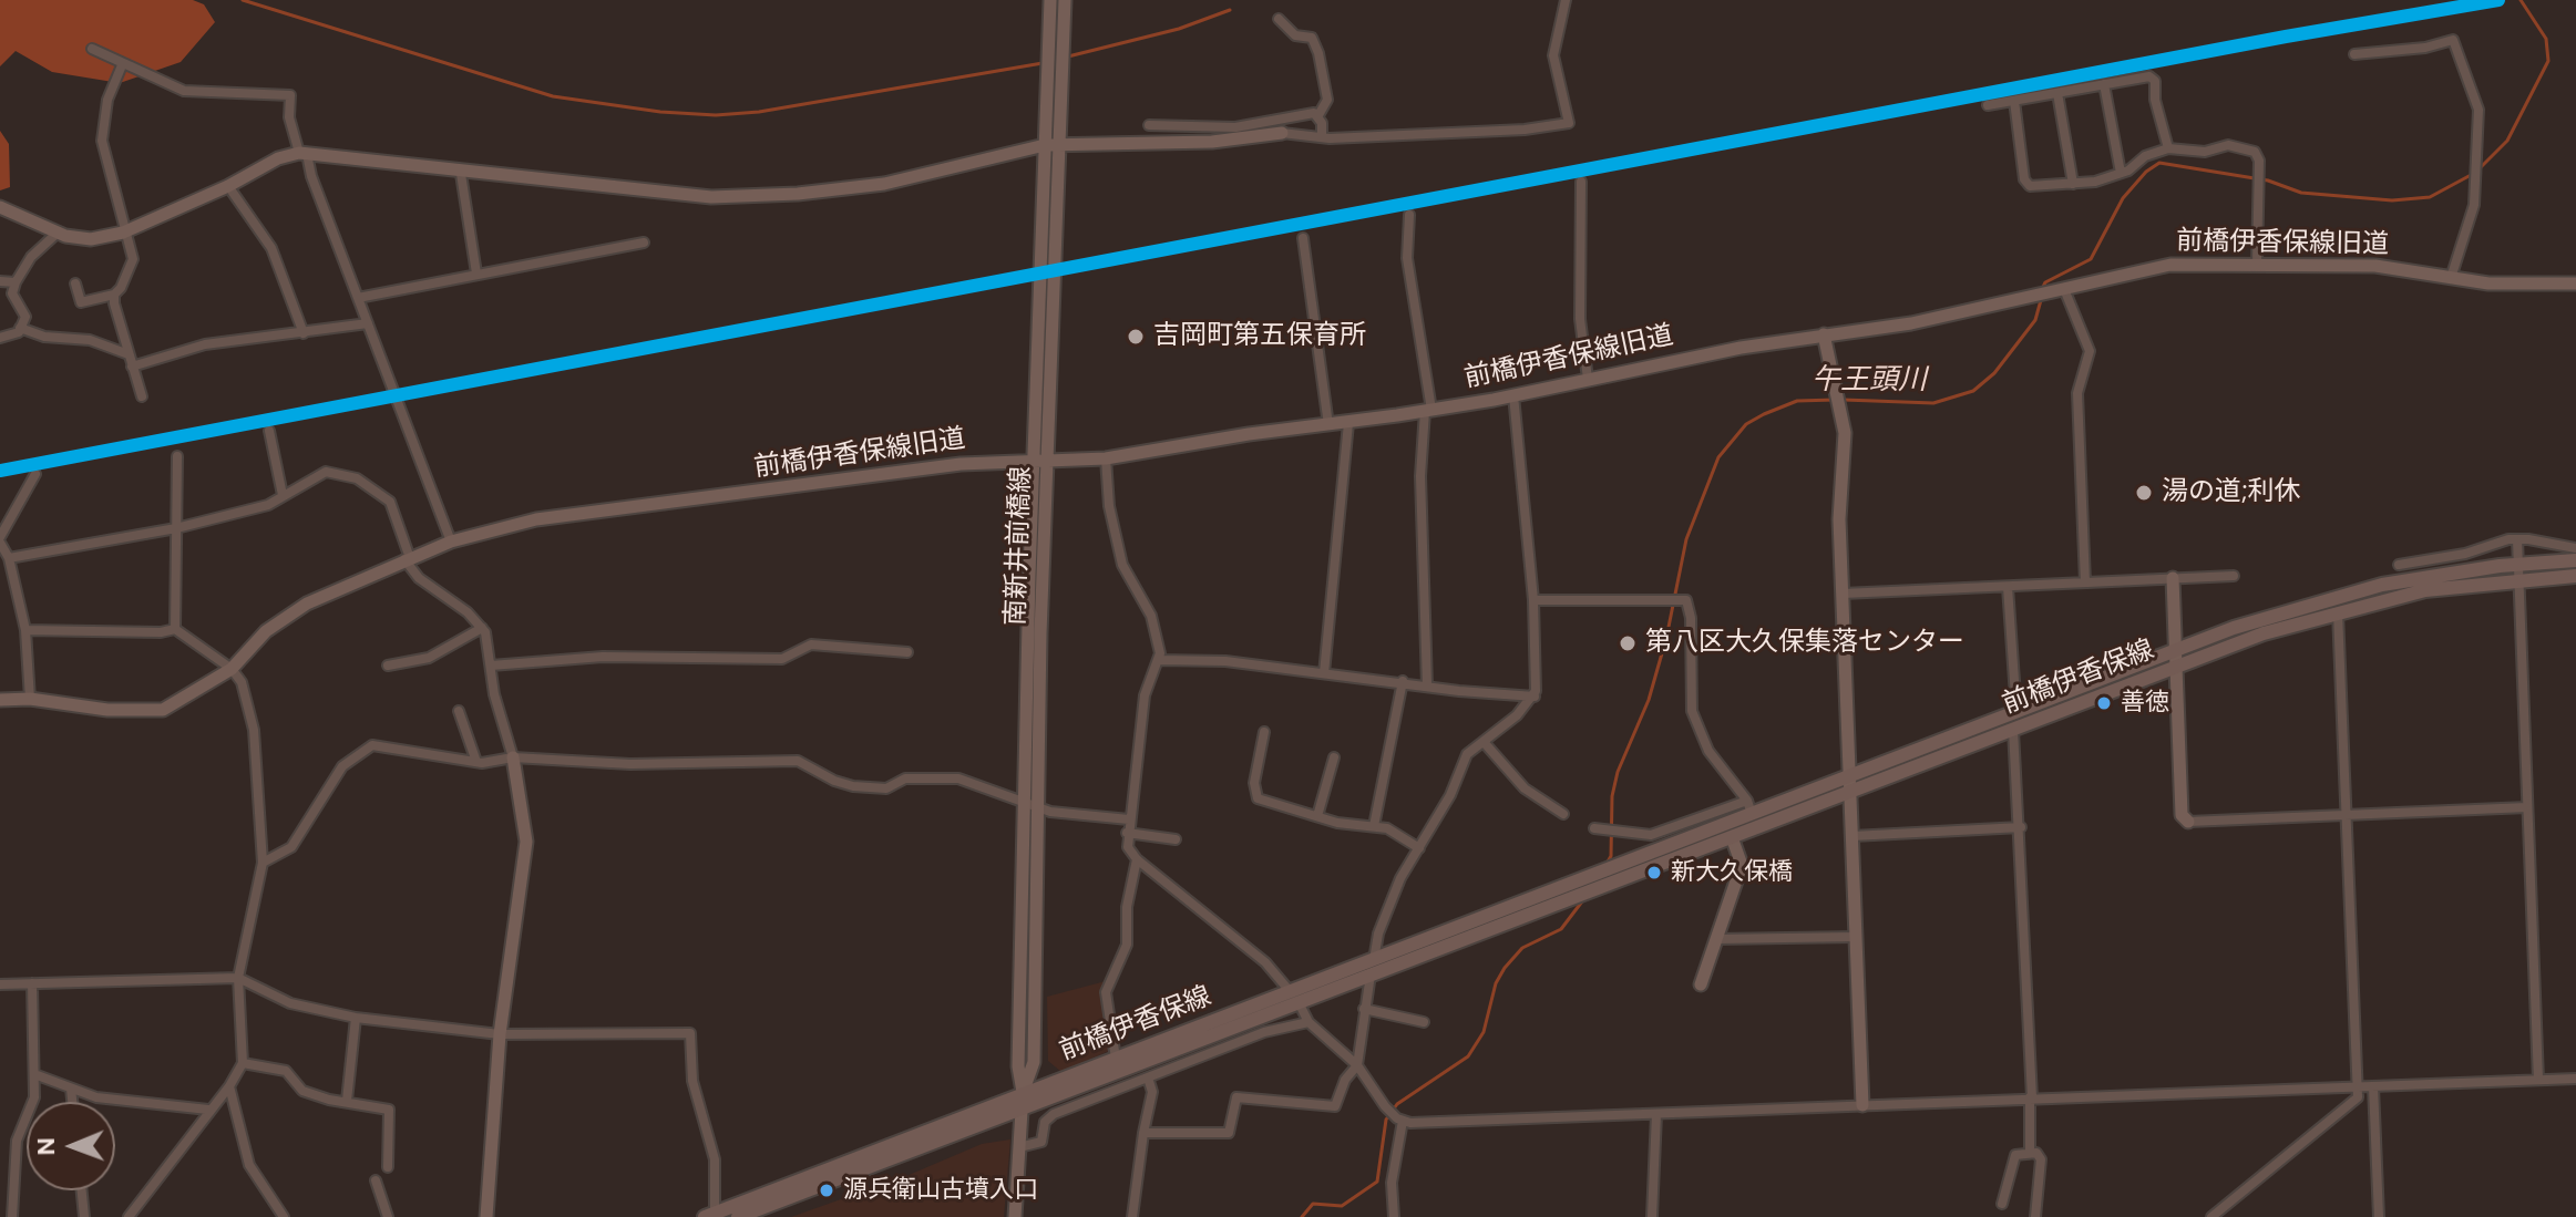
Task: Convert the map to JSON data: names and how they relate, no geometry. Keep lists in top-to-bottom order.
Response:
{
  "streets": {
    "main road": ["前橋伊香保線"],
    "street": ["前橋伊香保線旧道", "南新井前橋線"]
  },
  "crossings": [
    ["前橋伊香保線旧道", "南新井前橋線"],
    ["南新井前橋線", "前橋伊香保線"]
  ],
  "water": ["午王頭川"],
  "places": [
    "吉岡町第五保育所",
    "湯の道;利休",
    "第八区大久保集落センター",
    "善徳",
    "新大久保橋",
    "源兵衛山古墳入口"
  ],
  "north": "left"
}
